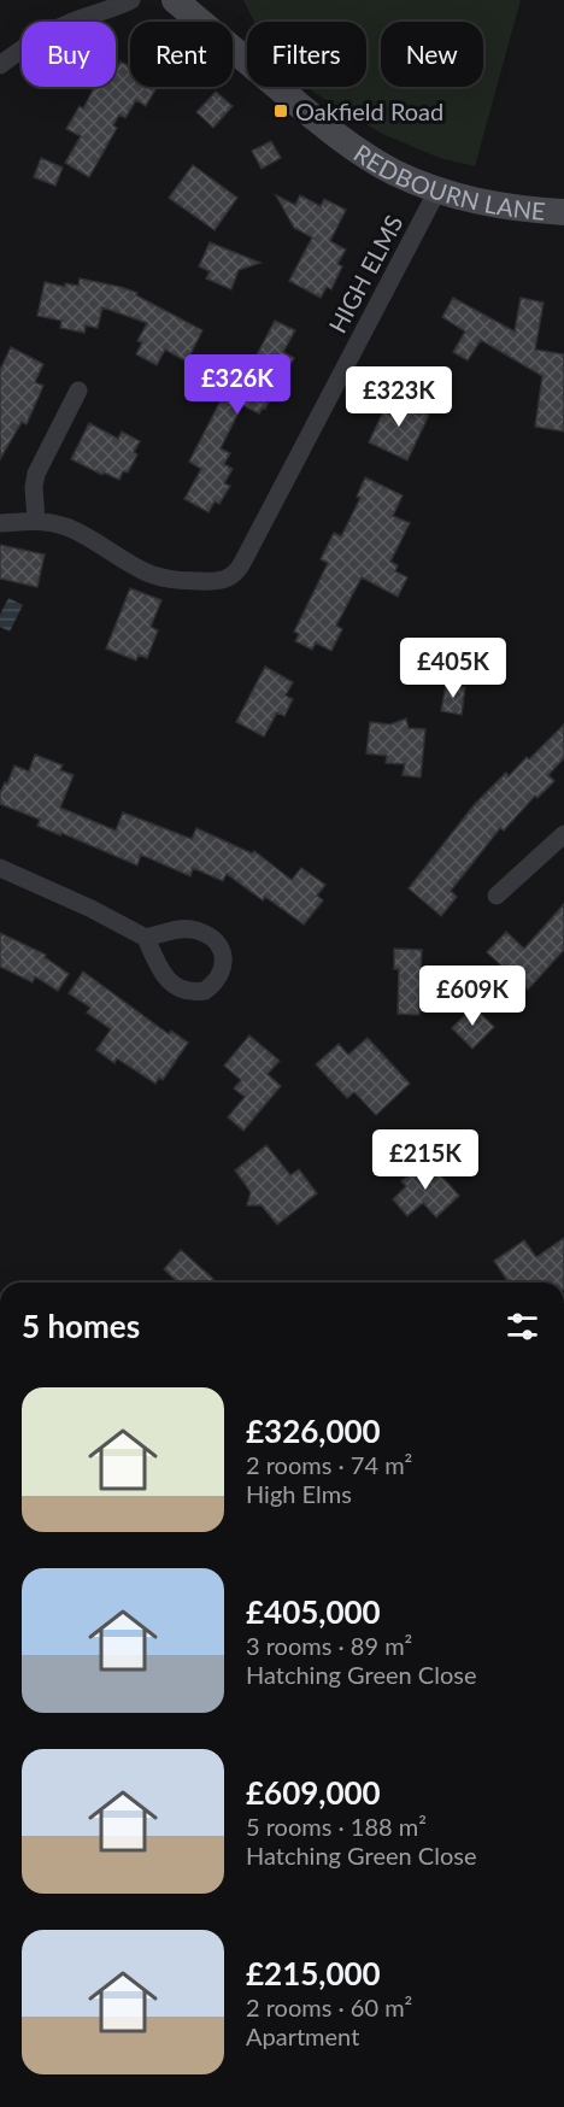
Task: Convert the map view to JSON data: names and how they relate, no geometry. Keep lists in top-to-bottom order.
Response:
{
  "streets": {
    "main road": ["REDBOURN LANE"],
    "street": ["HIGH ELMS"]
  },
  "crossings": [
    ["REDBOURN LANE", "HIGH ELMS"]
  ],
  "places": {
    "transit": ["Oakfield Road"]
  },
  "page": {
    "chip": [
      "Buy",
      "Rent",
      "Filters",
      "New"
    ],
    "price": [
      "£326K",
      "£323K",
      "£405K",
      "£609K",
      "£215K"
    ],
    "heading": "5 homes",
    "list": [
      {
        "name": "£326,000",
        "note": "2 rooms · 74 m² · High Elms"
      },
      {
        "name": "£405,000",
        "note": "3 rooms · 89 m² · Hatching Green Close"
      },
      {
        "name": "£609,000",
        "note": "5 rooms · 188 m² · Hatching Green Close"
      },
      {
        "name": "£215,000",
        "note": "2 rooms · 60 m² · Apartment"
      }
    ]
  }
}
